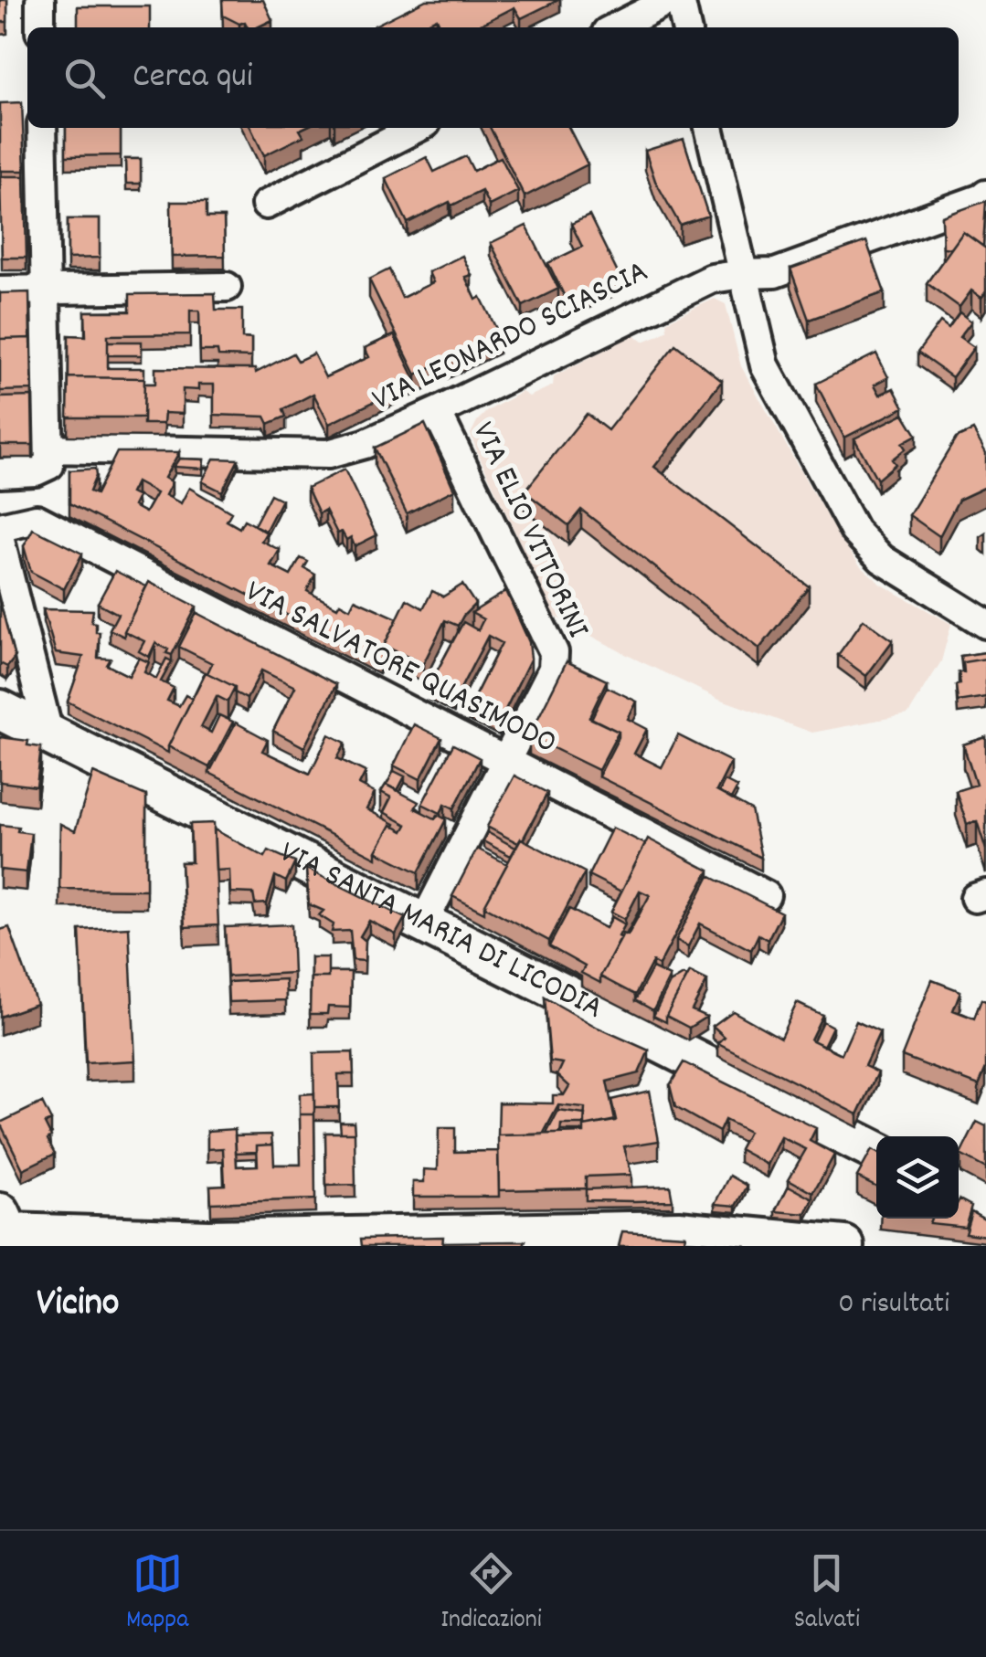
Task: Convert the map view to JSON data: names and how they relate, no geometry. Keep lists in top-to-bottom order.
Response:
{
  "streets": {
    "street": [
      "VIA LEONARDO SCIASCIA",
      "VIA ELIO VITTORINI",
      "VIA SALVATORE QUASIMODO",
      "VIA SANTA MARIA DI LICODIA"
    ]
  },
  "crossings": [
    ["VIA LEONARDO SCIASCIA", "VIA ELIO VITTORINI"],
    ["VIA ELIO VITTORINI", "VIA SALVATORE QUASIMODO"],
    ["VIA ELIO VITTORINI", "VIA SANTA MARIA DI LICODIA"]
  ],
  "page": {
    "search": "Cerca qui",
    "heading": ["Vicino", "0 risultati"],
    "nav": ["Mappa", "Indicazioni", "Salvati"]
  }
}
